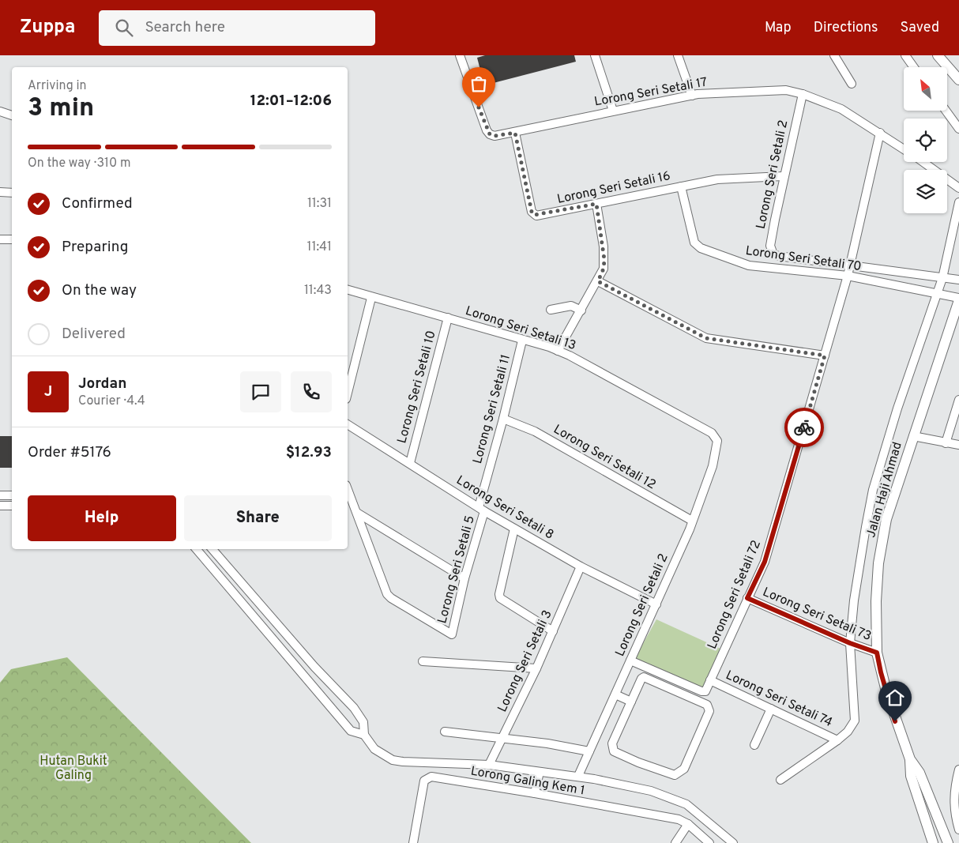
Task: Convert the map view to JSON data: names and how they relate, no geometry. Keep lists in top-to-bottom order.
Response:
{
  "streets": {
    "street": [
      "Lorong Seri Setali 17",
      "Lorong Seri Setali 2",
      "Lorong Seri Setali 16",
      "Lorong Seri Setali 70",
      "Lorong Seri Setali 13",
      "Lorong Seri Setali 10",
      "Lorong Seri Setali 11",
      "Lorong Seri Setali 12",
      "Jalan Haji Ahmad",
      "Lorong Seri Setali 8",
      "Lorong Seri Setali 5",
      "Lorong Seri Setali 72",
      "Lorong Seri Setali 73",
      "Lorong Seri Setali 3",
      "Lorong Seri Setali 74",
      "Lorong Galing Kem 1"
    ]
  },
  "crossings": [
    ["Lorong Seri Setali 17", "Lorong Seri Setali 2"],
    ["Lorong Seri Setali 17", "Lorong Seri Setali 16"],
    ["Lorong Seri Setali 17", "Lorong Seri Setali 72"],
    ["Lorong Seri Setali 2", "Lorong Seri Setali 16"],
    ["Lorong Seri Setali 2", "Lorong Seri Setali 13"],
    ["Lorong Seri Setali 2", "Lorong Seri Setali 12"],
    ["Lorong Seri Setali 2", "Lorong Seri Setali 8"],
    ["Lorong Seri Setali 2", "Lorong Seri Setali 72"],
    ["Lorong Seri Setali 16", "Lorong Seri Setali 70"],
    ["Lorong Seri Setali 70", "Jalan Haji Ahmad"],
    ["Lorong Seri Setali 70", "Lorong Seri Setali 72"],
    ["Lorong Seri Setali 13", "Lorong Seri Setali 10"],
    ["Lorong Seri Setali 13", "Lorong Seri Setali 11"],
    ["Lorong Seri Setali 10", "Lorong Seri Setali 8"],
    ["Lorong Seri Setali 11", "Lorong Seri Setali 12"],
    ["Lorong Seri Setali 11", "Lorong Seri Setali 8"],
    ["Lorong Seri Setali 11", "Lorong Seri Setali 5"],
    ["Jalan Haji Ahmad", "Lorong Seri Setali 73"],
    ["Lorong Seri Setali 8", "Lorong Seri Setali 5"],
    ["Lorong Seri Setali 8", "Lorong Seri Setali 3"],
    ["Lorong Seri Setali 72", "Lorong Seri Setali 73"],
    ["Lorong Seri Setali 72", "Lorong Seri Setali 74"]
  ],
  "parks": ["Hutan Bukit Galing"],
  "north": "top left",
  "page": {
    "header": "Zuppa",
    "search": "Search here",
    "nav": ["Map", "Directions", "Saved"],
    "heading": ["3 min", "Arriving in", "12:01–12:06"],
    "panel": [
      "Jordan",
      "Courier · 4.4",
      "Order #5176",
      "$12.93"
    ],
    "bar": "On the way · 310 m",
    "list": [
      ["Confirmed", "11:31"],
      ["Preparing", "11:41"],
      ["On the way", "11:43"],
      "Delivered"
    ],
    "round": "J",
    "buttons": ["Help", "Share"]
  }
}
